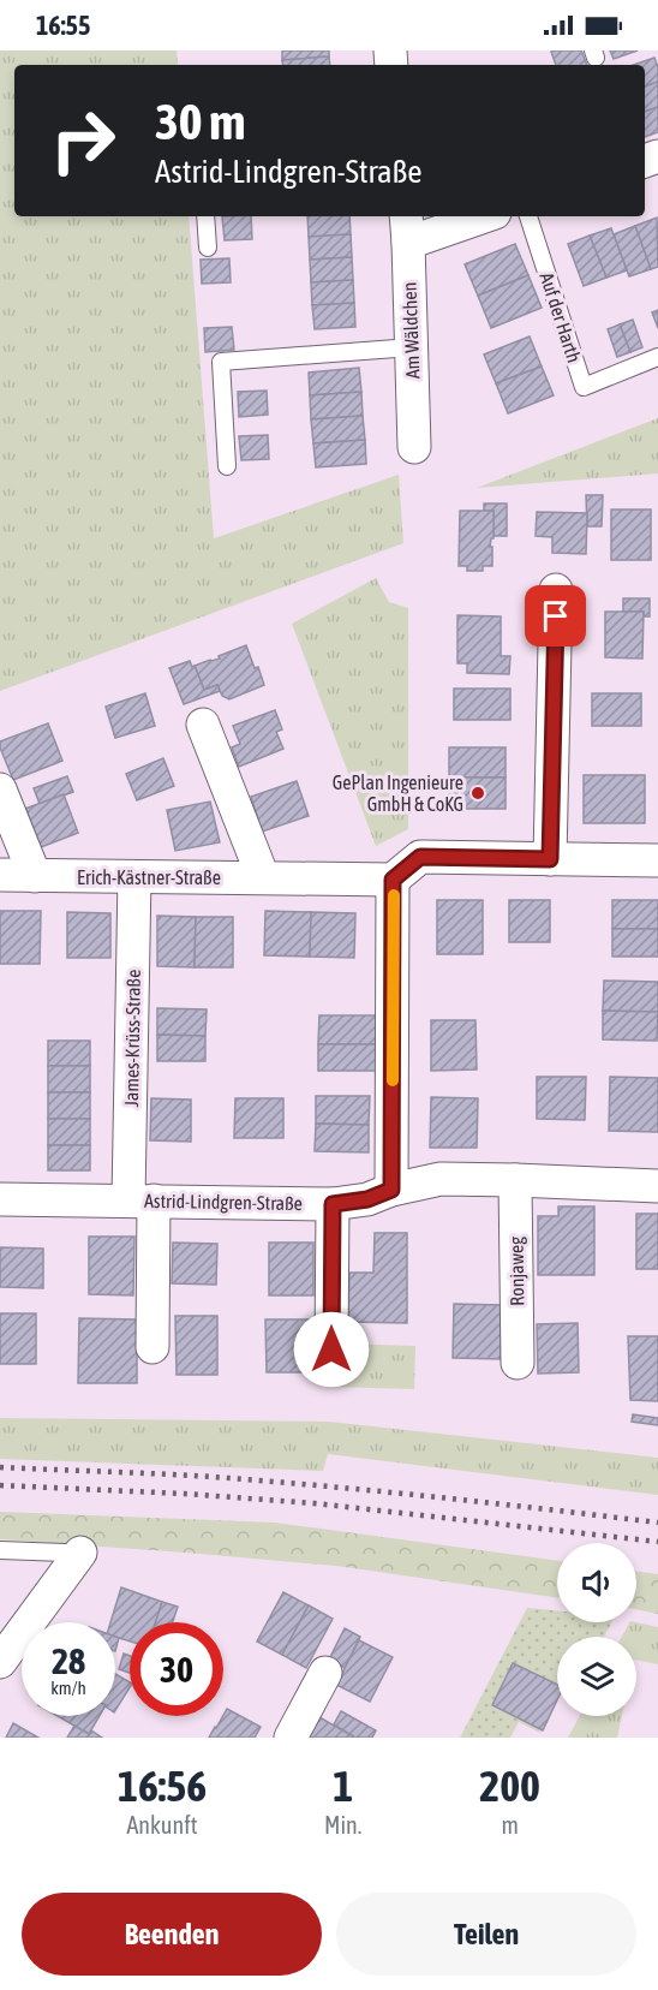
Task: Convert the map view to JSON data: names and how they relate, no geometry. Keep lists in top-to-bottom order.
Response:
{
  "streets": {
    "street": [
      "Am Wäldchen",
      "Erich-Kästner-Straße",
      "James-Krüss-Straße",
      "Astrid-Lindgren-Straße",
      "Ronjaweg"
    ],
    "lane": ["Auf der Harth"]
  },
  "crossings": [
    ["Erich-Kästner-Straße", "James-Krüss-Straße"],
    ["James-Krüss-Straße", "Astrid-Lindgren-Straße"],
    ["Astrid-Lindgren-Straße", "Ronjaweg"]
  ],
  "places": ["GePlan Ingenieure GmbH & CoKG"],
  "page": {
    "status": "16:55",
    "turn": ["30 m", "Astrid-Lindgren-Straße"],
    "speed": "28 km/h",
    "limit": "30",
    "eta": [
      "16:56",
      "Ankunft",
      "1",
      "Min.",
      "200",
      "m"
    ],
    "buttons": ["Beenden", "Teilen"]
  }
}
